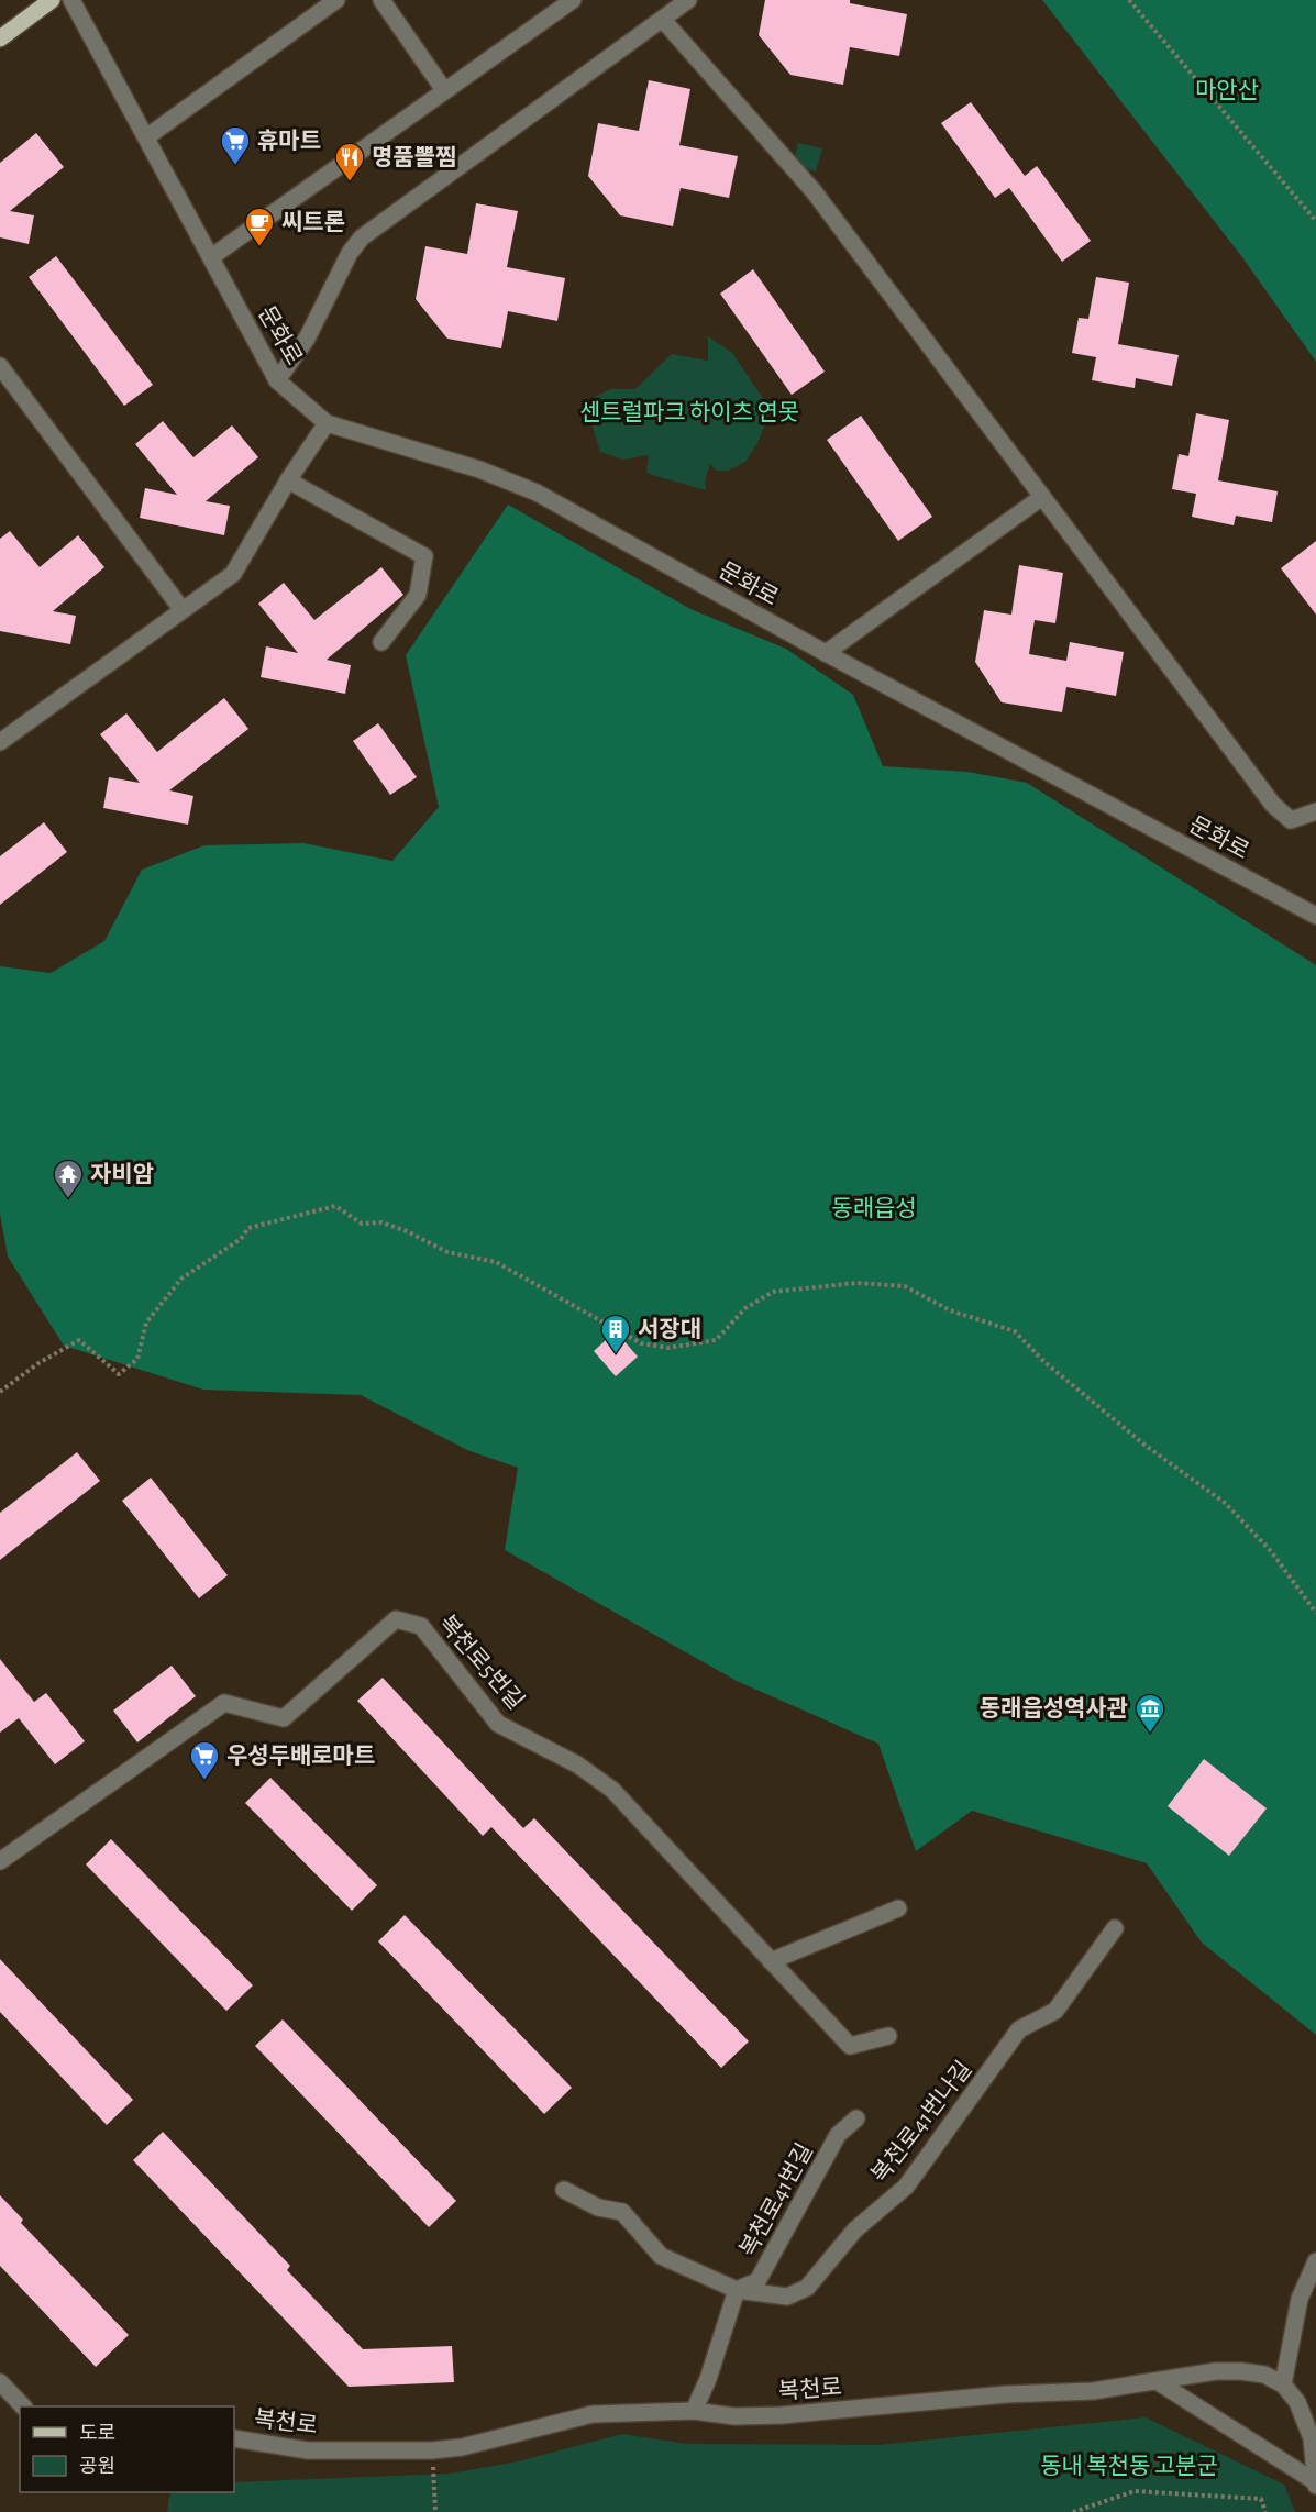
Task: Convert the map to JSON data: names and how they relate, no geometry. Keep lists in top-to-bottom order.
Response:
{
  "streets": {
    "street": [
      "문화로",
      "복천로5번길",
      "복천로41번나길",
      "복천로41번길",
      "복천로"
    ]
  },
  "crossings": [
    ["복천로41번나길", "복천로41번길"]
  ],
  "parks": [
    "마안산",
    "센트럴파크 하이츠 연못",
    "동래읍성",
    "동내 복천동 고분군"
  ],
  "places": {
    "supermarket": ["휴마트", "우성두배로마트"],
    "restaurant": ["명품뽈찜"],
    "cafe": ["씨트론"],
    "temple": ["자비암"],
    "building": ["서장대"],
    "museum": ["동래읍성역사관"]
  },
  "legend": ["도로", "공원"]
}
